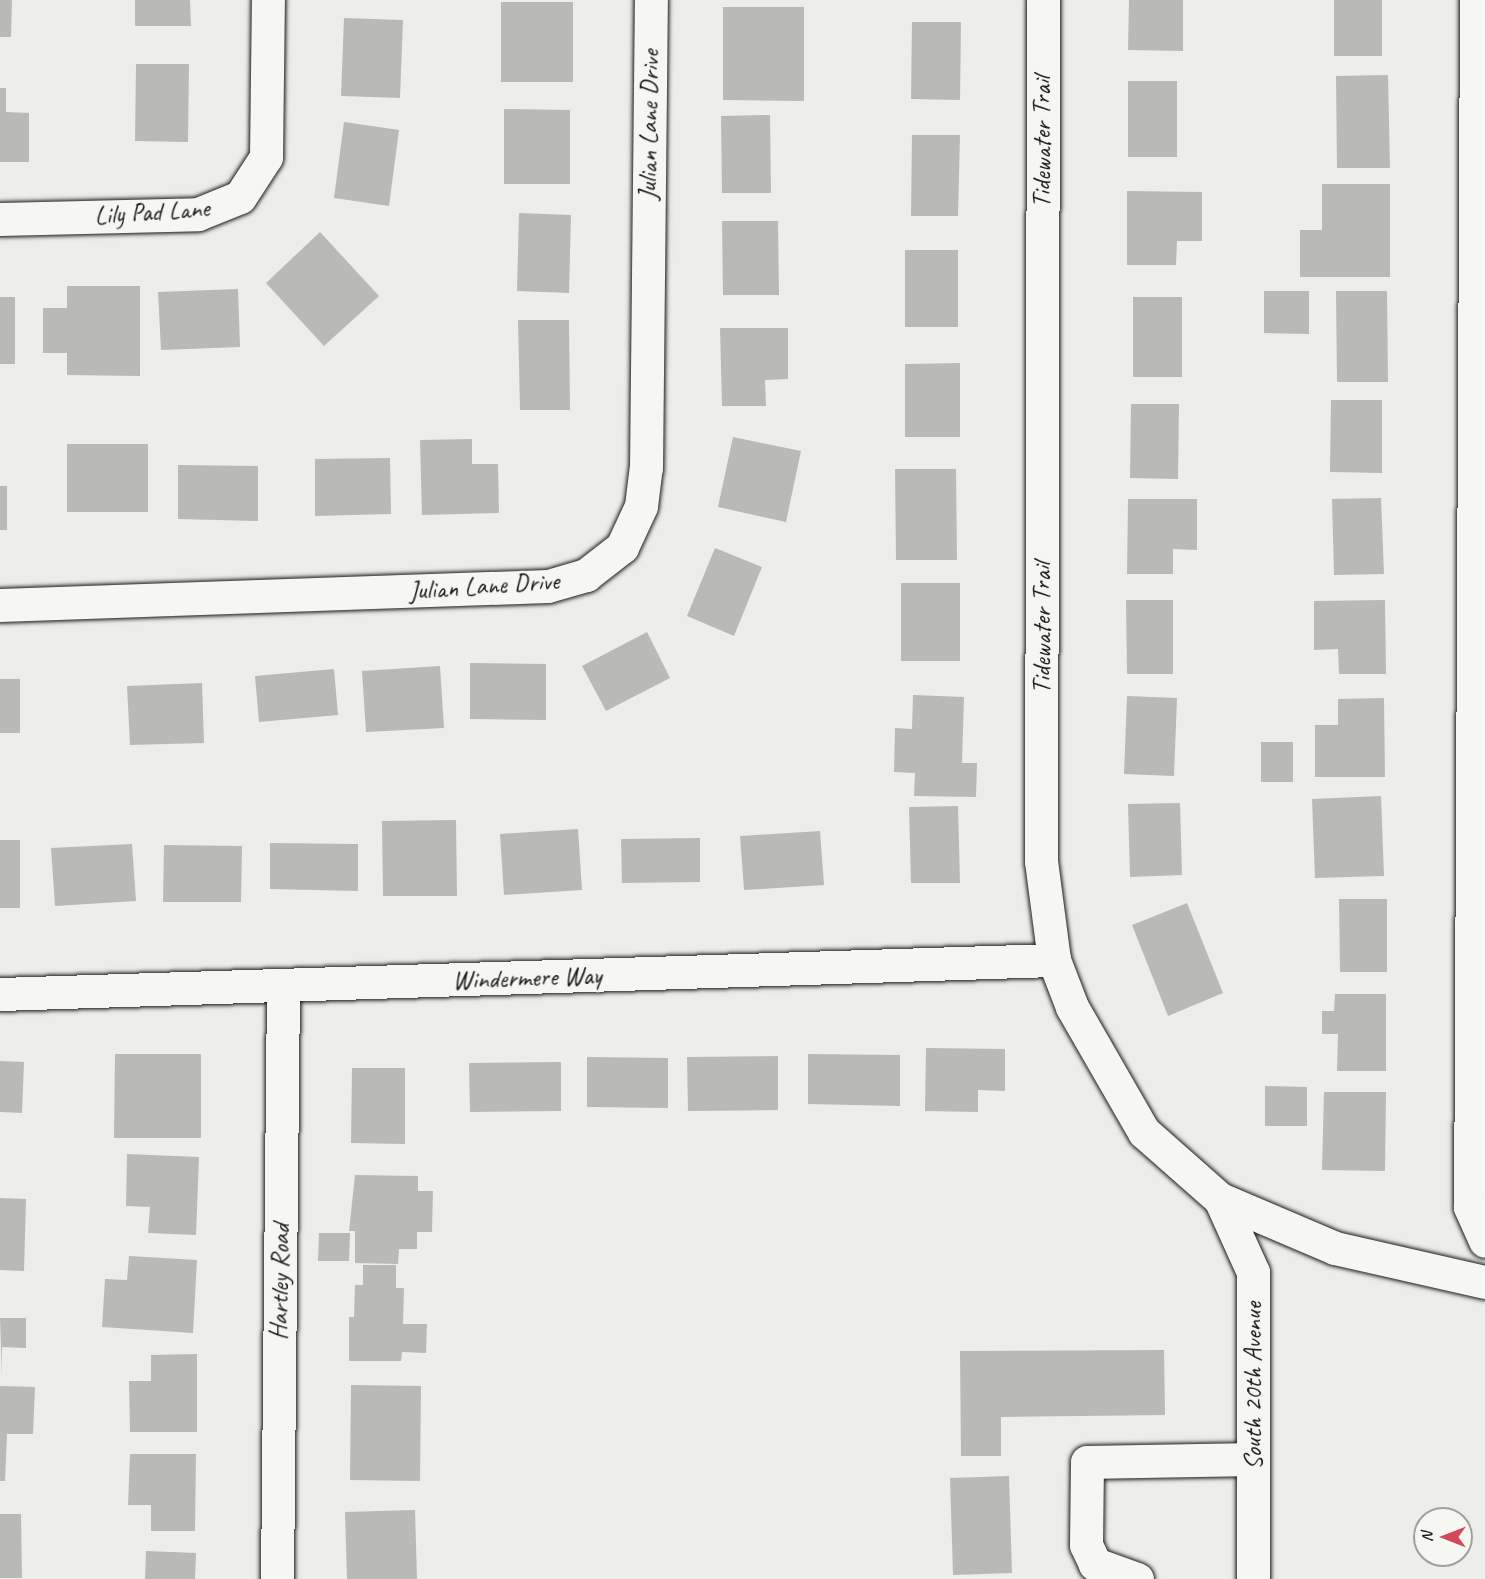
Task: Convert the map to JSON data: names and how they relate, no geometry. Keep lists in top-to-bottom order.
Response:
{
  "streets": {
    "street": [
      "Julian Lane Drive",
      "Tidewater Trail",
      "Lily Pad Lane",
      "Windermere Way",
      "Hartley Road",
      "South 20th Avenue"
    ]
  },
  "crossings": [
    ["Tidewater Trail", "Windermere Way"],
    ["Tidewater Trail", "South 20th Avenue"],
    ["Windermere Way", "Hartley Road"]
  ],
  "north": "left"
}
